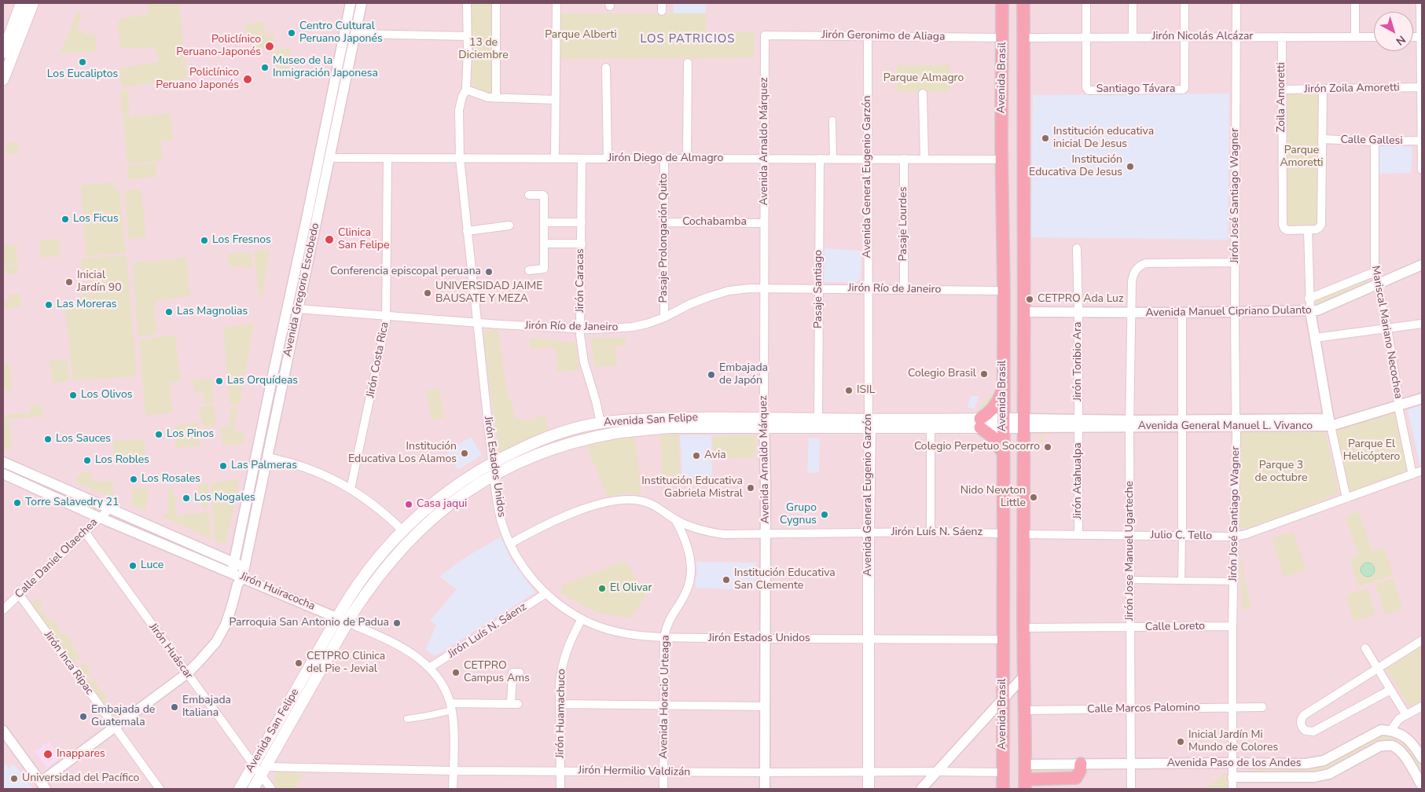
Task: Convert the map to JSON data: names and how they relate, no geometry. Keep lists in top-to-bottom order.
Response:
{
  "streets": {
    "main road": ["Avenida Brasil", "Avenida General Eugenio Garzón", "Avenida San Felipe"],
    "street": [
      "Jirón Geronimo de Aliaga",
      "Jirón Nicolás Alcázar",
      "Jirón Zoila Amoretti",
      "Santiago Távara",
      "Zoila Amoretti",
      "Calle Gallesi",
      "Avenida Arnaldo Márquez",
      "Jirón Diego de Almagro",
      "Jirón José Santiago Wagner",
      "Cochabamba",
      "Pasaje Lourdes",
      "Pasaje Prolongación Quito",
      "Jirón Caracas",
      "Pasaje Santiago",
      "Jirón Río de Janeiro",
      "Avenida Gregorio Escobedo",
      "Avenida Manuel Cipriano Dulanto",
      "Mariscal Mariano Necochea",
      "Jirón Costa Rica",
      "Jirón Toribio Ara",
      "Avenida General Manuel L. Vivanco",
      "Jirón Estados Unidos",
      "Jirón Atahualpa",
      "Jirón Luís N. Sáenz",
      "Julio C. Tello",
      "Jirón Jose Manuel Ugarteche",
      "Calle Daniel Olaechea",
      "Jirón Huiracocha",
      "Calle Loreto",
      "Jirón Huáscar",
      "Jirón Inca Rípac",
      "Avenida Horacio Urteaga",
      "Calle Marcos Palomino",
      "Jirón Huamachuco",
      "Avenida Paso de los Andes",
      "Jirón Hermilio Valdizán"
    ]
  },
  "crossings": [
    ["Jirón Geronimo de Aliaga", "Avenida Brasil"],
    ["Jirón Geronimo de Aliaga", "Avenida Arnaldo Márquez"],
    ["Jirón Geronimo de Aliaga", "Avenida General Eugenio Garzón"],
    ["Jirón Nicolás Alcázar", "Avenida Brasil"],
    ["Jirón Nicolás Alcázar", "Santiago Távara"],
    ["Jirón Nicolás Alcázar", "Zoila Amoretti"],
    ["Jirón Nicolás Alcázar", "Jirón José Santiago Wagner"],
    ["Avenida Brasil", "Jirón Diego de Almagro"],
    ["Avenida Brasil", "Jirón Río de Janeiro"],
    ["Avenida Brasil", "Avenida Manuel Cipriano Dulanto"],
    ["Avenida Brasil", "Avenida San Felipe"],
    ["Avenida Brasil", "Avenida General Manuel L. Vivanco"],
    ["Avenida Brasil", "Jirón Estados Unidos"],
    ["Avenida Brasil", "Jirón Luís N. Sáenz"],
    ["Avenida Brasil", "Julio C. Tello"],
    ["Avenida Brasil", "Calle Loreto"],
    ["Avenida Brasil", "Calle Marcos Palomino"],
    ["Avenida Brasil", "Avenida Paso de los Andes"],
    ["Avenida Brasil", "Jirón Hermilio Valdizán"],
    ["Jirón Zoila Amoretti", "Zoila Amoretti"],
    ["Calle Gallesi", "Mariscal Mariano Necochea"],
    ["Avenida Arnaldo Márquez", "Jirón Diego de Almagro"],
    ["Avenida Arnaldo Márquez", "Cochabamba"],
    ["Avenida Arnaldo Márquez", "Jirón Río de Janeiro"],
    ["Avenida Arnaldo Márquez", "Avenida San Felipe"],
    ["Avenida Arnaldo Márquez", "Jirón Estados Unidos"],
    ["Avenida Arnaldo Márquez", "Jirón Luís N. Sáenz"],
    ["Avenida Arnaldo Márquez", "Jirón Hermilio Valdizán"],
    ["Jirón Diego de Almagro", "Avenida General Eugenio Garzón"],
    ["Jirón Diego de Almagro", "Pasaje Lourdes"],
    ["Jirón Diego de Almagro", "Pasaje Prolongación Quito"],
    ["Jirón Diego de Almagro", "Jirón Caracas"],
    ["Jirón Diego de Almagro", "Pasaje Santiago"],
    ["Jirón Diego de Almagro", "Avenida Gregorio Escobedo"],
    ["Jirón Diego de Almagro", "Jirón Costa Rica"],
    ["Jirón Diego de Almagro", "Jirón Estados Unidos"],
    ["Avenida General Eugenio Garzón", "Jirón Río de Janeiro"],
    ["Avenida General Eugenio Garzón", "Avenida San Felipe"],
    ["Avenida General Eugenio Garzón", "Jirón Estados Unidos"],
    ["Avenida General Eugenio Garzón", "Jirón Luís N. Sáenz"],
    ["Avenida General Eugenio Garzón", "Jirón Hermilio Valdizán"],
    ["Jirón José Santiago Wagner", "Avenida Manuel Cipriano Dulanto"],
    ["Jirón José Santiago Wagner", "Avenida General Manuel L. Vivanco"],
    ["Jirón José Santiago Wagner", "Julio C. Tello"],
    ["Jirón José Santiago Wagner", "Jirón Jose Manuel Ugarteche"],
    ["Jirón José Santiago Wagner", "Calle Loreto"],
    ["Jirón José Santiago Wagner", "Calle Marcos Palomino"],
    ["Jirón José Santiago Wagner", "Avenida Paso de los Andes"],
    ["Cochabamba", "Pasaje Prolongación Quito"],
    ["Pasaje Lourdes", "Jirón Río de Janeiro"],
    ["Pasaje Prolongación Quito", "Jirón Río de Janeiro"],
    ["Jirón Caracas", "Jirón Río de Janeiro"],
    ["Jirón Caracas", "Avenida San Felipe"],
    ["Pasaje Santiago", "Jirón Río de Janeiro"],
    ["Pasaje Santiago", "Avenida San Felipe"],
    ["Jirón Río de Janeiro", "Avenida Gregorio Escobedo"],
    ["Jirón Río de Janeiro", "Jirón Costa Rica"],
    ["Jirón Río de Janeiro", "Jirón Estados Unidos"],
    ["Avenida Gregorio Escobedo", "Jirón Huiracocha"],
    ["Avenida Gregorio Escobedo", "Jirón Huáscar"],
    ["Avenida Gregorio Escobedo", "Jirón Inca Rípac"],
    ["Avenida Manuel Cipriano Dulanto", "Mariscal Mariano Necochea"],
    ["Avenida Manuel Cipriano Dulanto", "Jirón Toribio Ara"],
    ["Avenida Manuel Cipriano Dulanto", "Jirón Jose Manuel Ugarteche"],
    ["Mariscal Mariano Necochea", "Avenida General Manuel L. Vivanco"],
    ["Mariscal Mariano Necochea", "Julio C. Tello"],
    ["Jirón Toribio Ara", "Avenida General Manuel L. Vivanco"],
    ["Jirón Toribio Ara", "Jirón Atahualpa"],
    ["Avenida San Felipe", "Avenida General Manuel L. Vivanco"],
    ["Avenida San Felipe", "Jirón Estados Unidos"],
    ["Avenida San Felipe", "Jirón Huiracocha"],
    ["Avenida San Felipe", "Jirón Huáscar"],
    ["Avenida San Felipe", "Jirón Hermilio Valdizán"],
    ["Avenida General Manuel L. Vivanco", "Jirón Atahualpa"],
    ["Avenida General Manuel L. Vivanco", "Jirón Jose Manuel Ugarteche"],
    ["Jirón Estados Unidos", "Jirón Luís N. Sáenz"],
    ["Jirón Estados Unidos", "Avenida Horacio Urteaga"],
    ["Jirón Estados Unidos", "Jirón Huamachuco"],
    ["Jirón Atahualpa", "Julio C. Tello"],
    ["Jirón Luís N. Sáenz", "Jirón Huiracocha"],
    ["Jirón Luís N. Sáenz", "Avenida Horacio Urteaga"],
    ["Julio C. Tello", "Jirón Jose Manuel Ugarteche"],
    ["Jirón Jose Manuel Ugarteche", "Calle Loreto"],
    ["Jirón Jose Manuel Ugarteche", "Calle Marcos Palomino"],
    ["Jirón Jose Manuel Ugarteche", "Avenida Paso de los Andes"],
    ["Calle Daniel Olaechea", "Jirón Huiracocha"],
    ["Calle Daniel Olaechea", "Jirón Huáscar"],
    ["Calle Daniel Olaechea", "Jirón Inca Rípac"],
    ["Jirón Huiracocha", "Jirón Hermilio Valdizán"],
    ["Jirón Huáscar", "Jirón Hermilio Valdizán"],
    ["Avenida Horacio Urteaga", "Jirón Hermilio Valdizán"],
    ["Jirón Huamachuco", "Jirón Hermilio Valdizán"]
  ],
  "districts": ["LOS PATRICIOS"],
  "parks": [
    "Parque Alberti",
    "13 de Diciembre",
    "Parque Almagro",
    "Parque Amoretti",
    "Parque El Helicóptero",
    "Parque 3 de octubre"
  ],
  "places": [
    "Centro Cultural Peruano Japonés",
    "Policlínico Peruano-Japonés",
    "Los Eucaliptos",
    "Museo de la Inmigración Japonesa",
    "Policlínico Peruano Japonés",
    "Institución educativa inicial De Jesus",
    "Institución Educativa De Jesus",
    "Los Ficus",
    "Clinica San Felipe",
    "Los Fresnos",
    "Conferencia episcopal peruana",
    "Inicial Jardín 90",
    "UNIVERSIDAD JAIME BAUSATE Y MEZA",
    "CETPRO Ada Luz",
    "Las Moreras",
    "Las Magnolias",
    "Colegio Brasil",
    "Embajada de Japón",
    "Las Orquídeas",
    "ISIL",
    "Los Olivos",
    "Los Pinos",
    "Los Sauces",
    "Colegio Perpetuo Socorro",
    "Institución Educativa Los Alamos",
    "Avia",
    "Los Robles",
    "Las Palmeras",
    "Los Rosales",
    "Institución Educativa Gabriela Mistral",
    "Nido Newton Little",
    "Los Nogales",
    "Torre Salavedry 21",
    "Casa jaqui",
    "Grupo Cygnus",
    "Luce",
    "Institución Educativa San Clemente",
    "El Olivar",
    "Parroquia San Antonio de Padua",
    "CETPRO Clinica del Pie - Jevial",
    "CETPRO Campus Ams",
    "Embajada Italiana",
    "Embajada de Guatemala",
    "Inicial Jardín Mi Mundo de Colores",
    "Inappares",
    "Universidad del Pacífico"
  ],
  "north": "bottom right"
}
